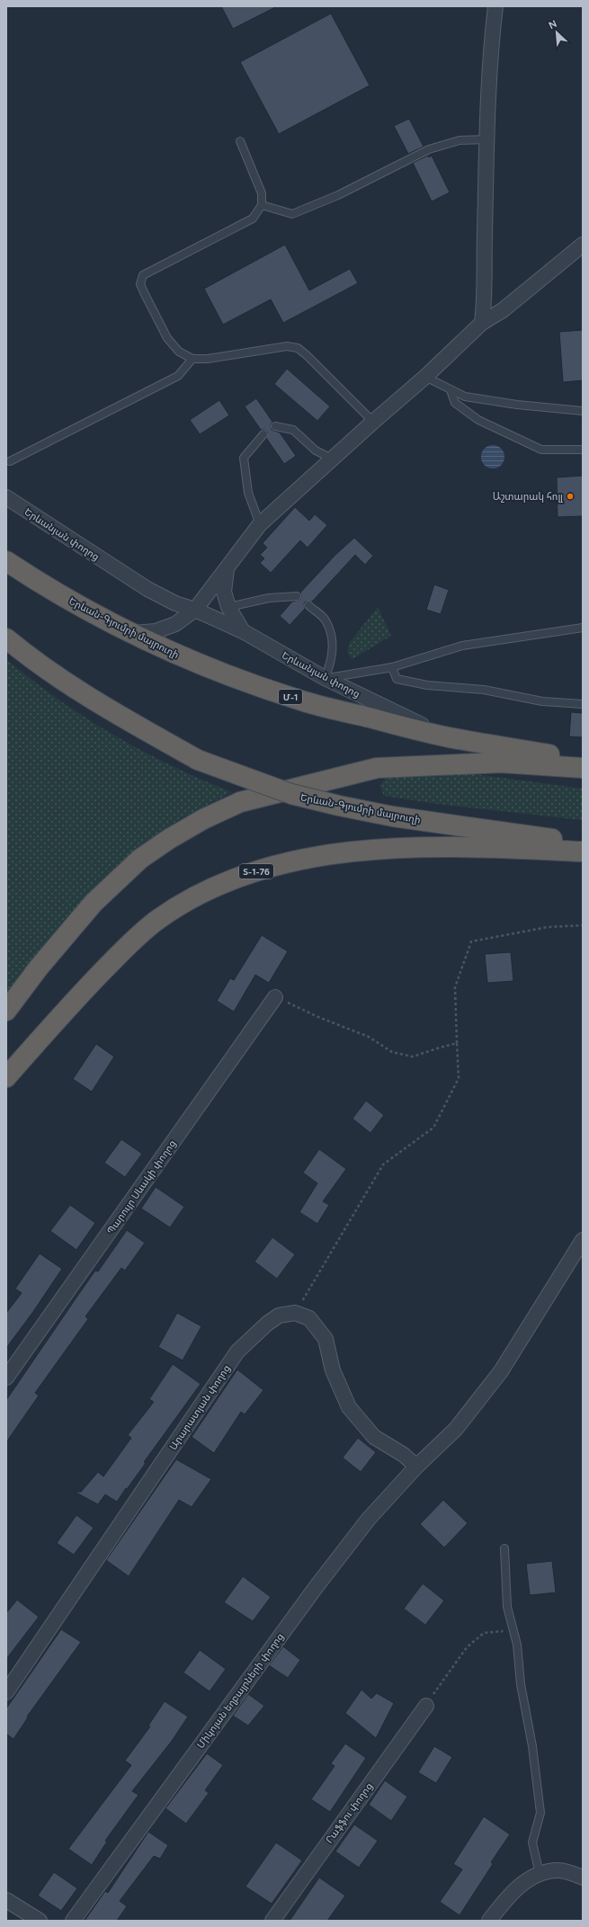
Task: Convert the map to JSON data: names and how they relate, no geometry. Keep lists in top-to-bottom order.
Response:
{
  "streets": {
    "highway": ["Երևան-Գյումրի մայրուղի", "Մ-1", "Տ-1-76"],
    "street": [
      "Երևանյան փողոց",
      "Պարույր Սևակի փողոց",
      "Արարատյան փողոց",
      "Միկոյան եղբայրների փողոց",
      "Րաֆֆու փողոց"
    ]
  },
  "crossings": [
    ["Երևանյան փողոց", "Երևան-Գյումրի մայրուղի"]
  ],
  "places": ["Աշտարակ հոլլ"],
  "north": "top left"
}
